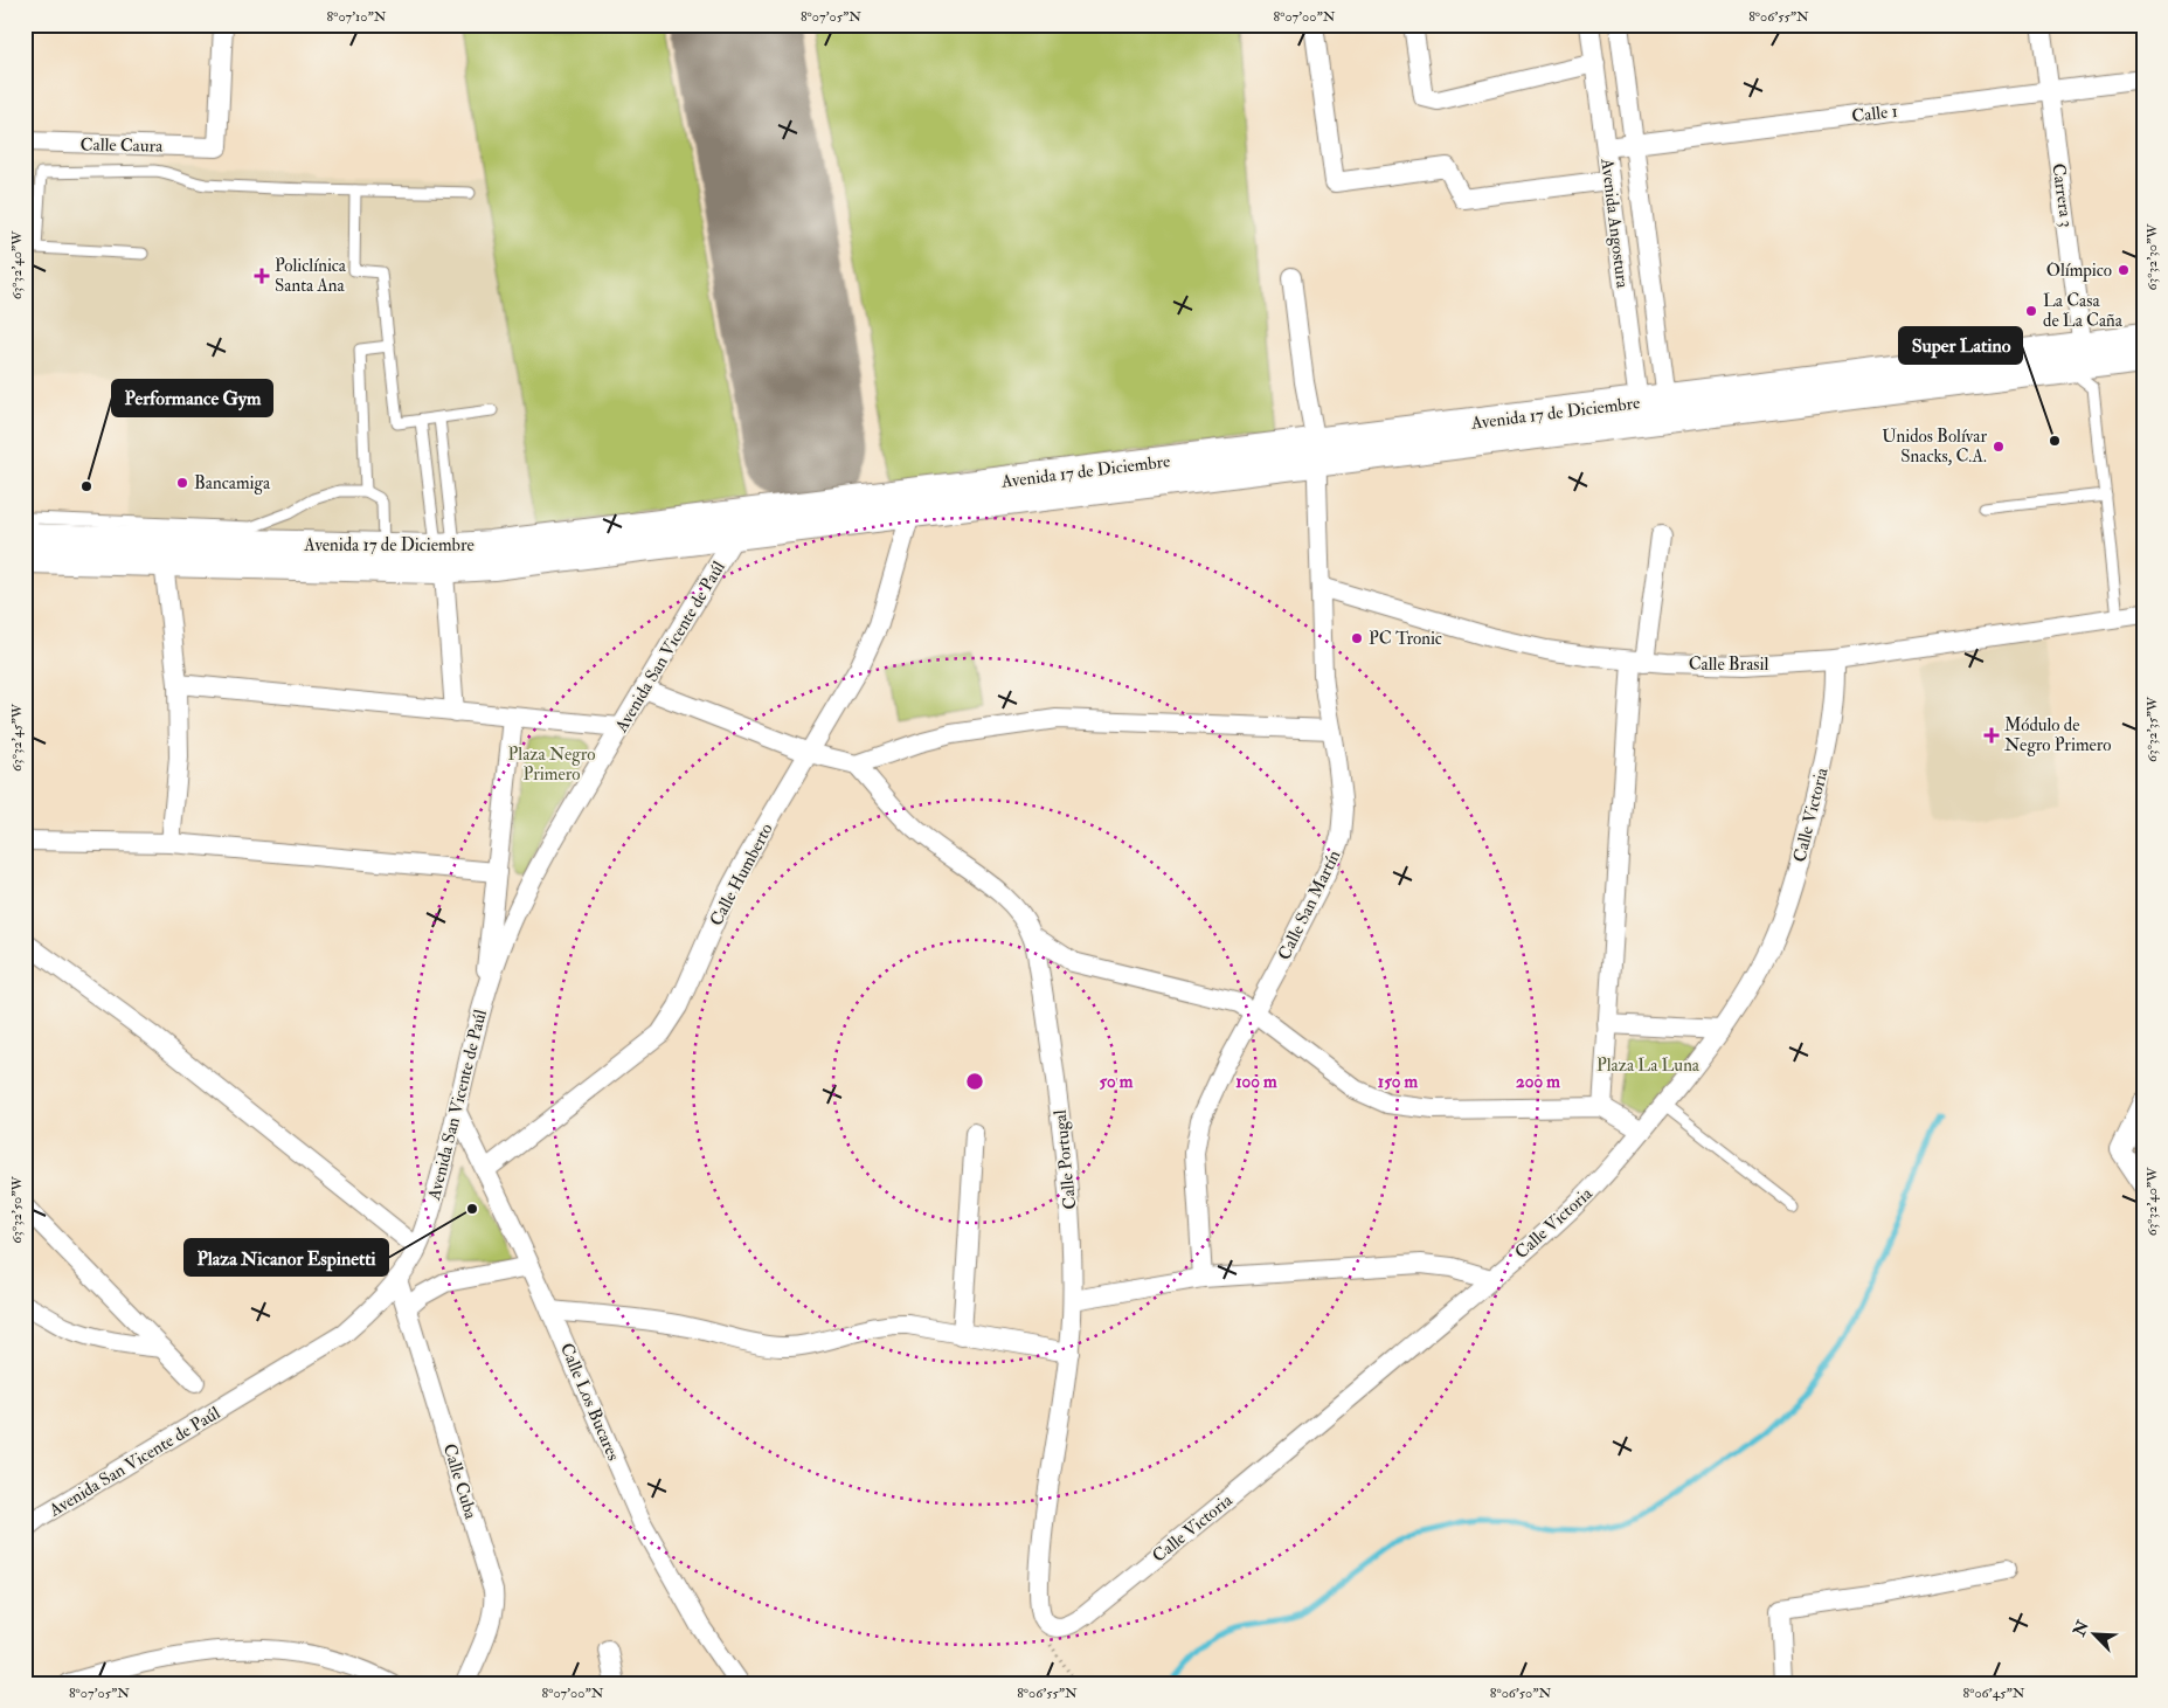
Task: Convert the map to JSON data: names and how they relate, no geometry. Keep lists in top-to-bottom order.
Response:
{
  "streets": {
    "street": [
      "Calle 1",
      "Calle Caura",
      "Carrera 3",
      "Avenida Angostura",
      "Avenida 17 de Diciembre",
      "Avenida San Vicente de Paúl",
      "Calle Brasil",
      "Calle Victoria",
      "Calle Humberto",
      "Calle San Martín",
      "Calle Portugal",
      "Calle Los Bucares",
      "Calle Cuba"
    ]
  },
  "crossings": [
    ["Calle 1", "Carrera 3"],
    ["Calle 1", "Avenida Angostura"],
    ["Carrera 3", "Avenida 17 de Diciembre"],
    ["Avenida Angostura", "Avenida 17 de Diciembre"],
    ["Avenida 17 de Diciembre", "Avenida San Vicente de Paúl"],
    ["Avenida 17 de Diciembre", "Calle Humberto"],
    ["Avenida 17 de Diciembre", "Calle San Martín"],
    ["Avenida San Vicente de Paúl", "Calle Los Bucares"],
    ["Avenida San Vicente de Paúl", "Calle Cuba"],
    ["Calle Brasil", "Calle Victoria"],
    ["Calle Brasil", "Calle San Martín"],
    ["Calle Victoria", "Calle Portugal"],
    ["Calle Humberto", "Calle Los Bucares"]
  ],
  "parks": ["Plaza Negro Primero", "Plaza La Luna"],
  "places": {
    "other": [
      "Olímpico",
      "La Casa de La Caña",
      "Super Latino",
      "Unidos Bolívar Snacks, C.A.",
      "Bancamiga",
      "Performance Gym",
      "PC Tronic",
      "Plaza Nicanor Espinetti"
    ],
    "health": ["Policlínica Santa Ana", "Módulo de Negro Primero"]
  },
  "north": "top left",
  "coordinates": [
    "8°07'10\"N",
    "8°07'05\"N",
    "8°07'00\"N",
    "8°06'55\"N",
    "63°32'30\"W",
    "63°32'40\"W",
    "63°32'35\"W",
    "63°32'45\"W",
    "63°32'50\"W",
    "8°06'50\"N",
    "8°06'45\"N"
  ],
  "rings": [
    "50 m",
    "100 m",
    "150 m",
    "200 m"
  ]
}
